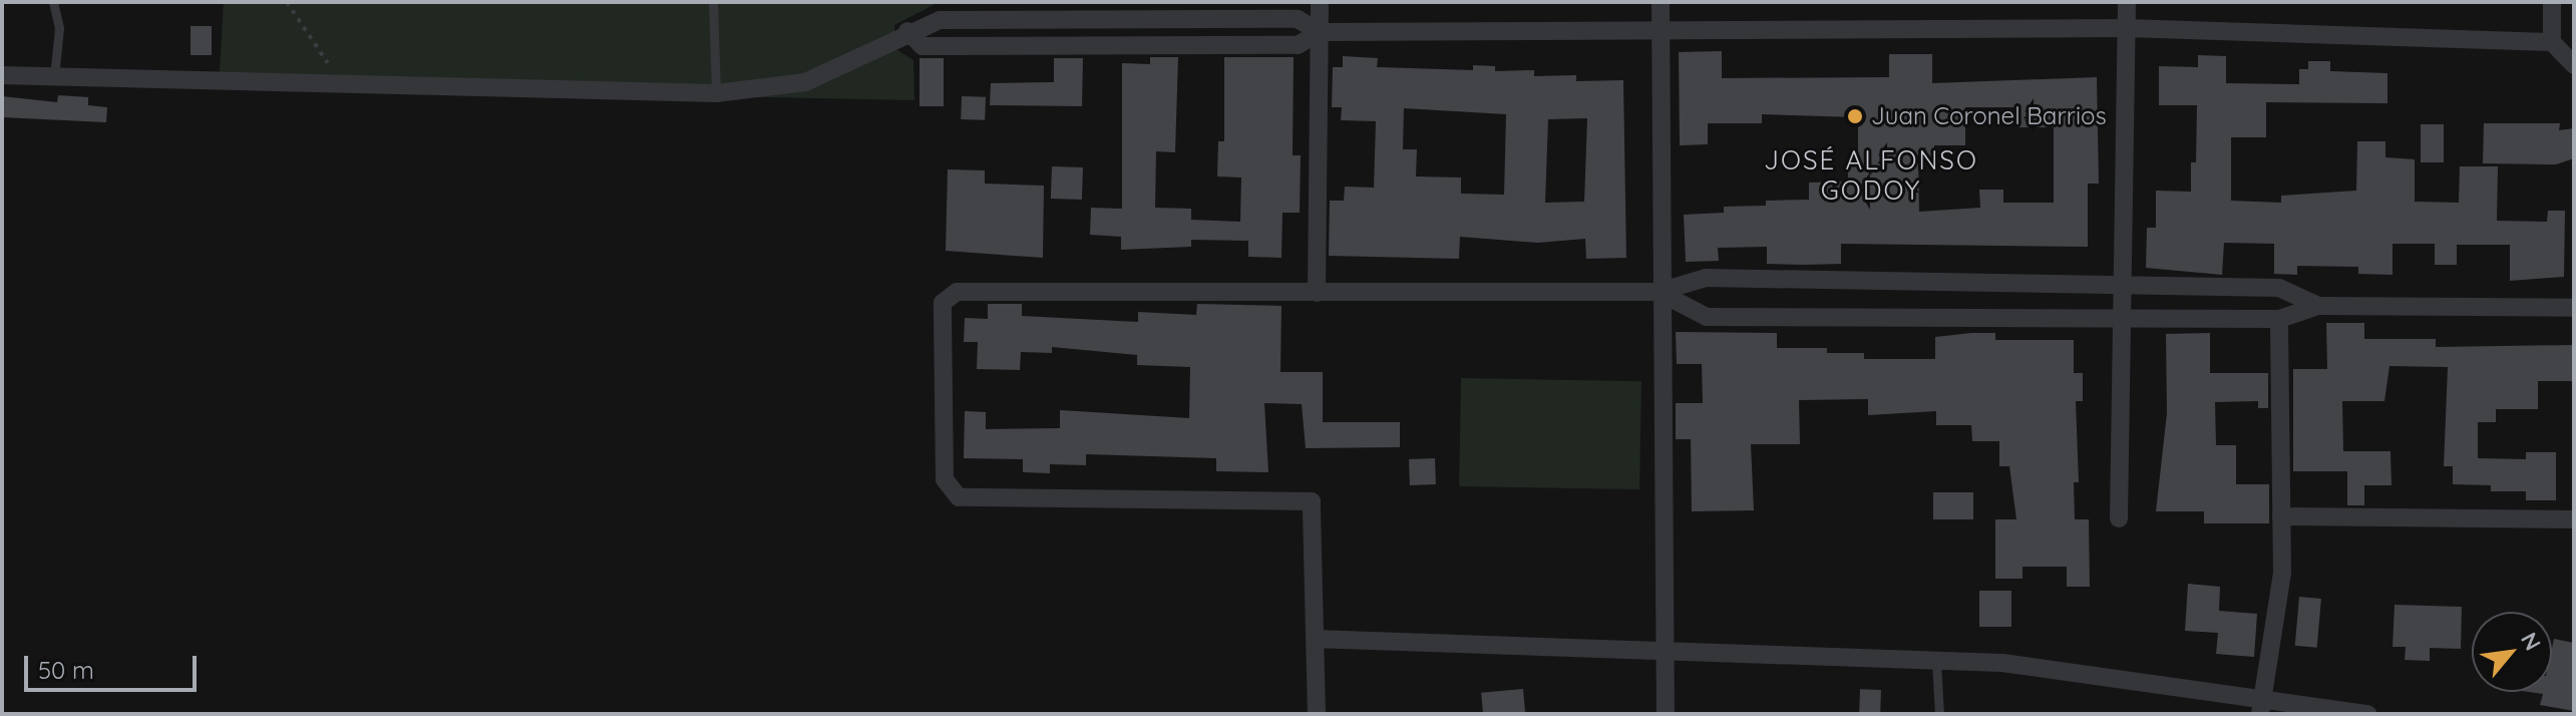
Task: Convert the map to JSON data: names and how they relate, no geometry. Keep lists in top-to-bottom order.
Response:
{
  "districts": ["JOSÉ ALFONSO GODOY"],
  "places": ["Juan Coronel Barrios"],
  "scale_bar": "50 m",
  "north": "top right"
}
